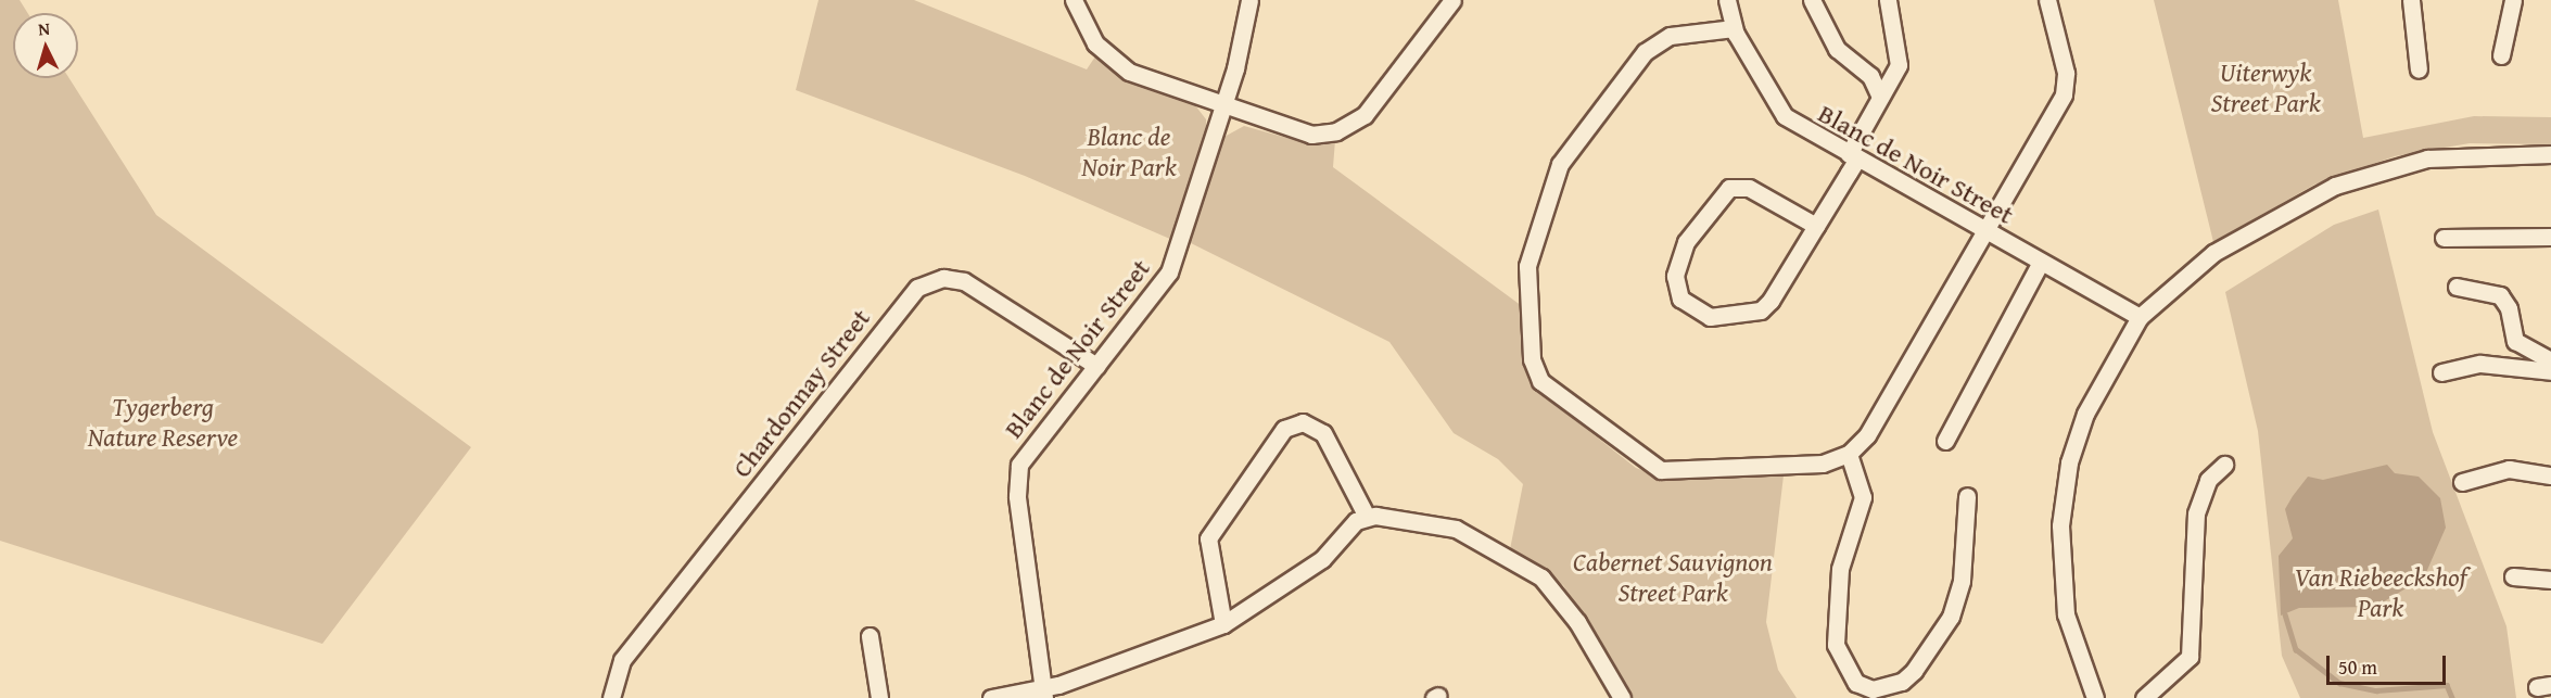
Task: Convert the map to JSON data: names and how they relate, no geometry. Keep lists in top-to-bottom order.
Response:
{
  "streets": {
    "street": ["Blanc de Noir Street", "Chardonnay Street"]
  },
  "crossings": [
    ["Blanc de Noir Street", "Chardonnay Street"]
  ],
  "parks": [
    "Uiterwyk Street Park",
    "Blanc de Noir Park",
    "Tygerberg Nature Reserve",
    "Cabernet Sauvignon Street Park",
    "Van Riebeeckshof Park"
  ],
  "scale_bar": "50 m",
  "north": "top"
}
